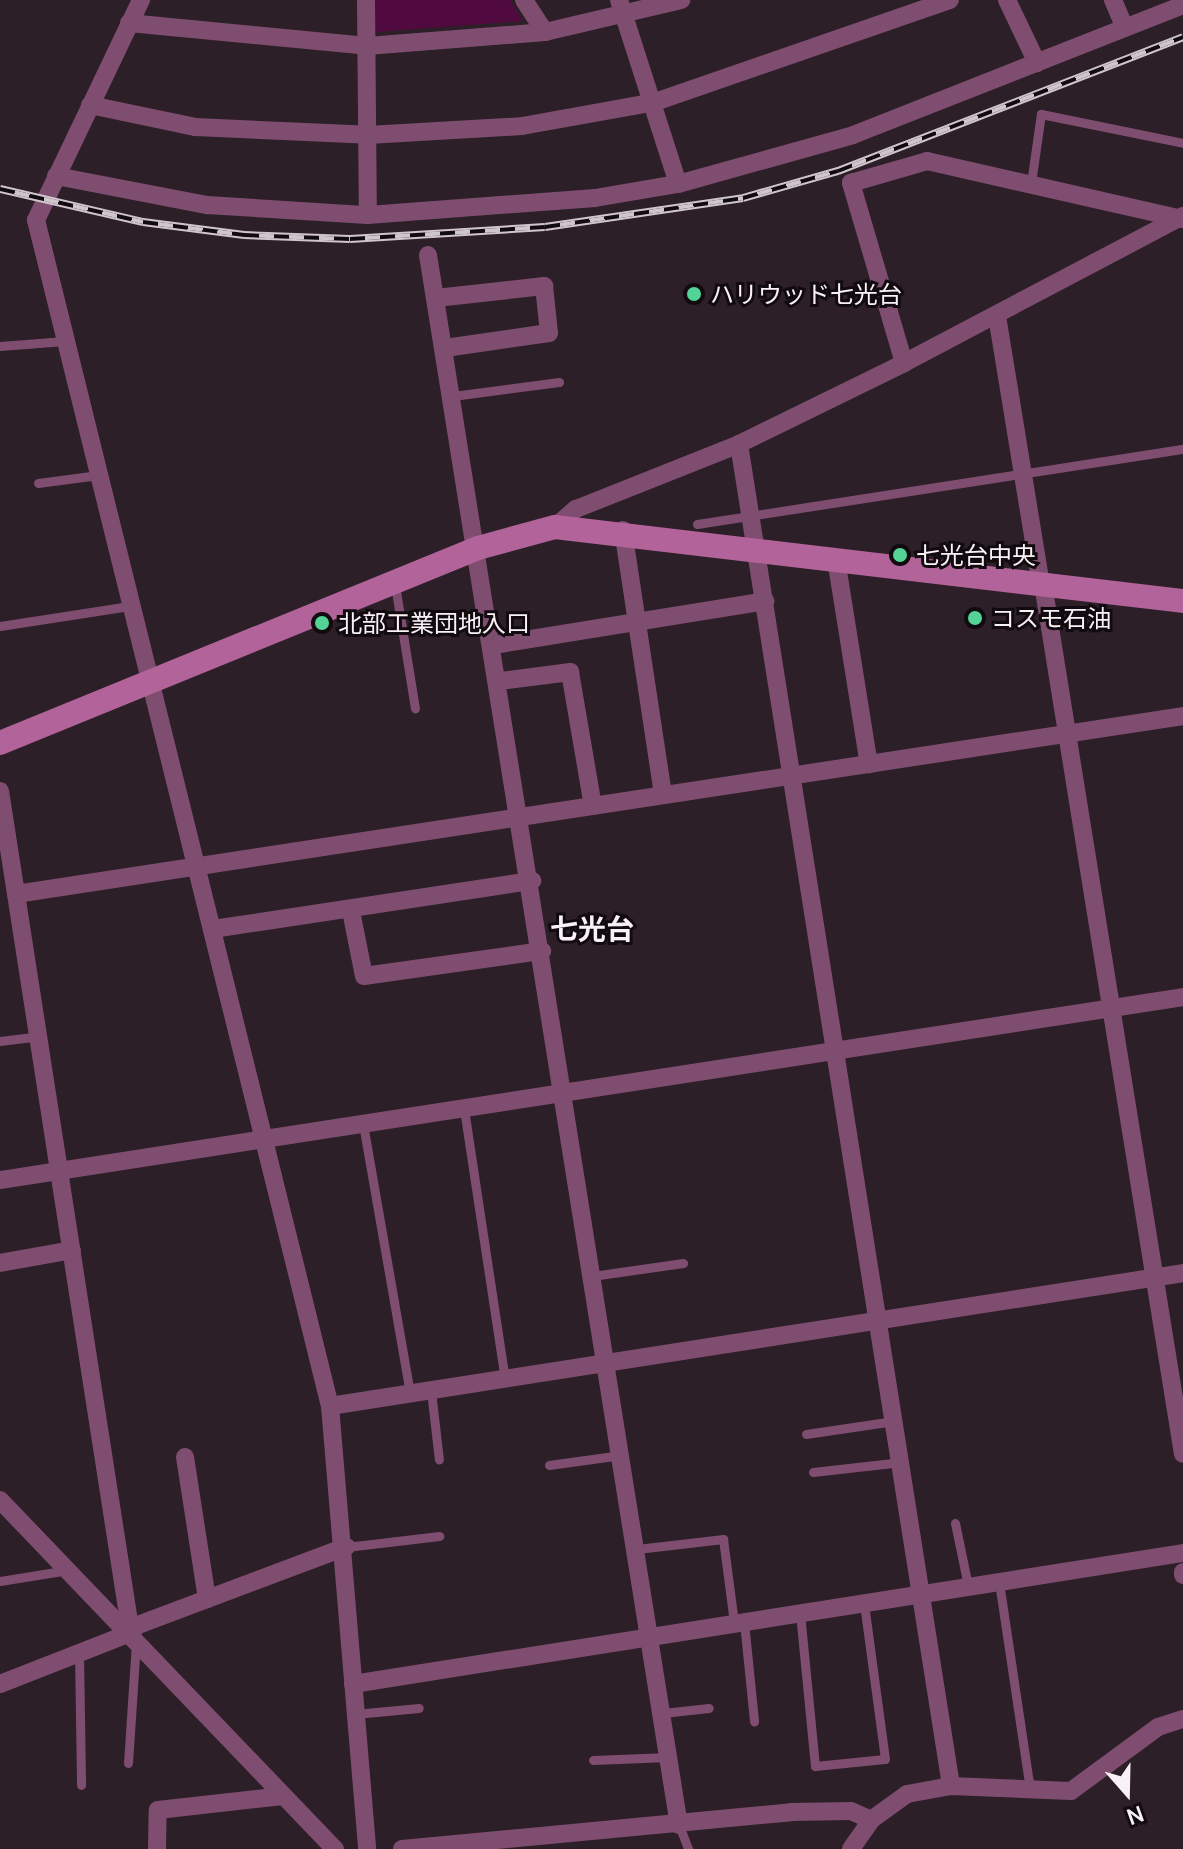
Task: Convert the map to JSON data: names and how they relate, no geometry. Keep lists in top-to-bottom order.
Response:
{
  "districts": ["七光台"],
  "places": [
    "ハリウッド七光台",
    "七光台中央",
    "コスモ石油",
    "北部工業団地入口"
  ],
  "north": "bottom"
}
